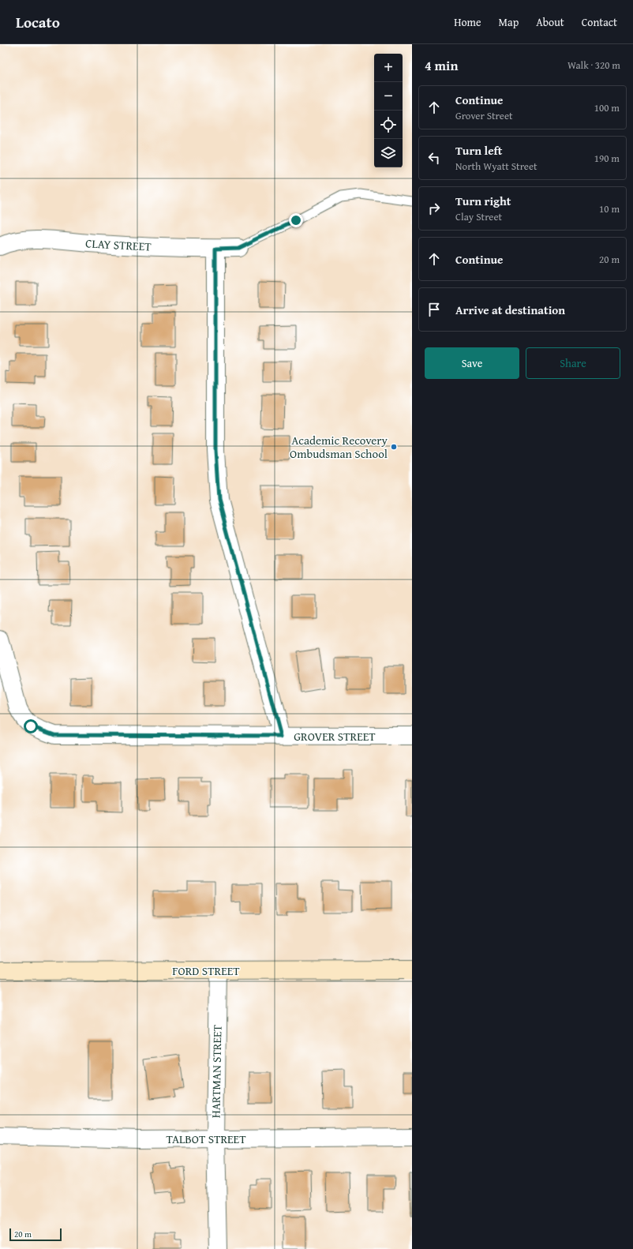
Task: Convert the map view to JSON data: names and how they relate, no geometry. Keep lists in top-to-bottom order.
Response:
{
  "streets": {
    "main road": ["FORD STREET"],
    "street": [
      "CLAY STREET",
      "GROVER STREET",
      "HARTMAN STREET",
      "TALBOT STREET"
    ]
  },
  "crossings": [
    ["FORD STREET", "HARTMAN STREET"],
    ["HARTMAN STREET", "TALBOT STREET"]
  ],
  "places": ["Academic Recovery Ombudsman School"],
  "scale_bar": "20 m",
  "page": {
    "header": "Locato",
    "nav": [
      "Home",
      "Map",
      "About",
      "Contact"
    ],
    "heading": ["4 min", "Walk · 320 m"],
    "map_buttons": ["+", "−"],
    "list": [
      ["Continue", "Grover Street", "100 m"],
      ["Turn left", "North Wyatt Street", "190 m"],
      ["Turn right", "Clay Street", "10 m"],
      ["Continue", "20 m"],
      "Arrive at destination"
    ],
    "buttons": ["Save", "Share"],
    "scale": "20 m"
  }
}
